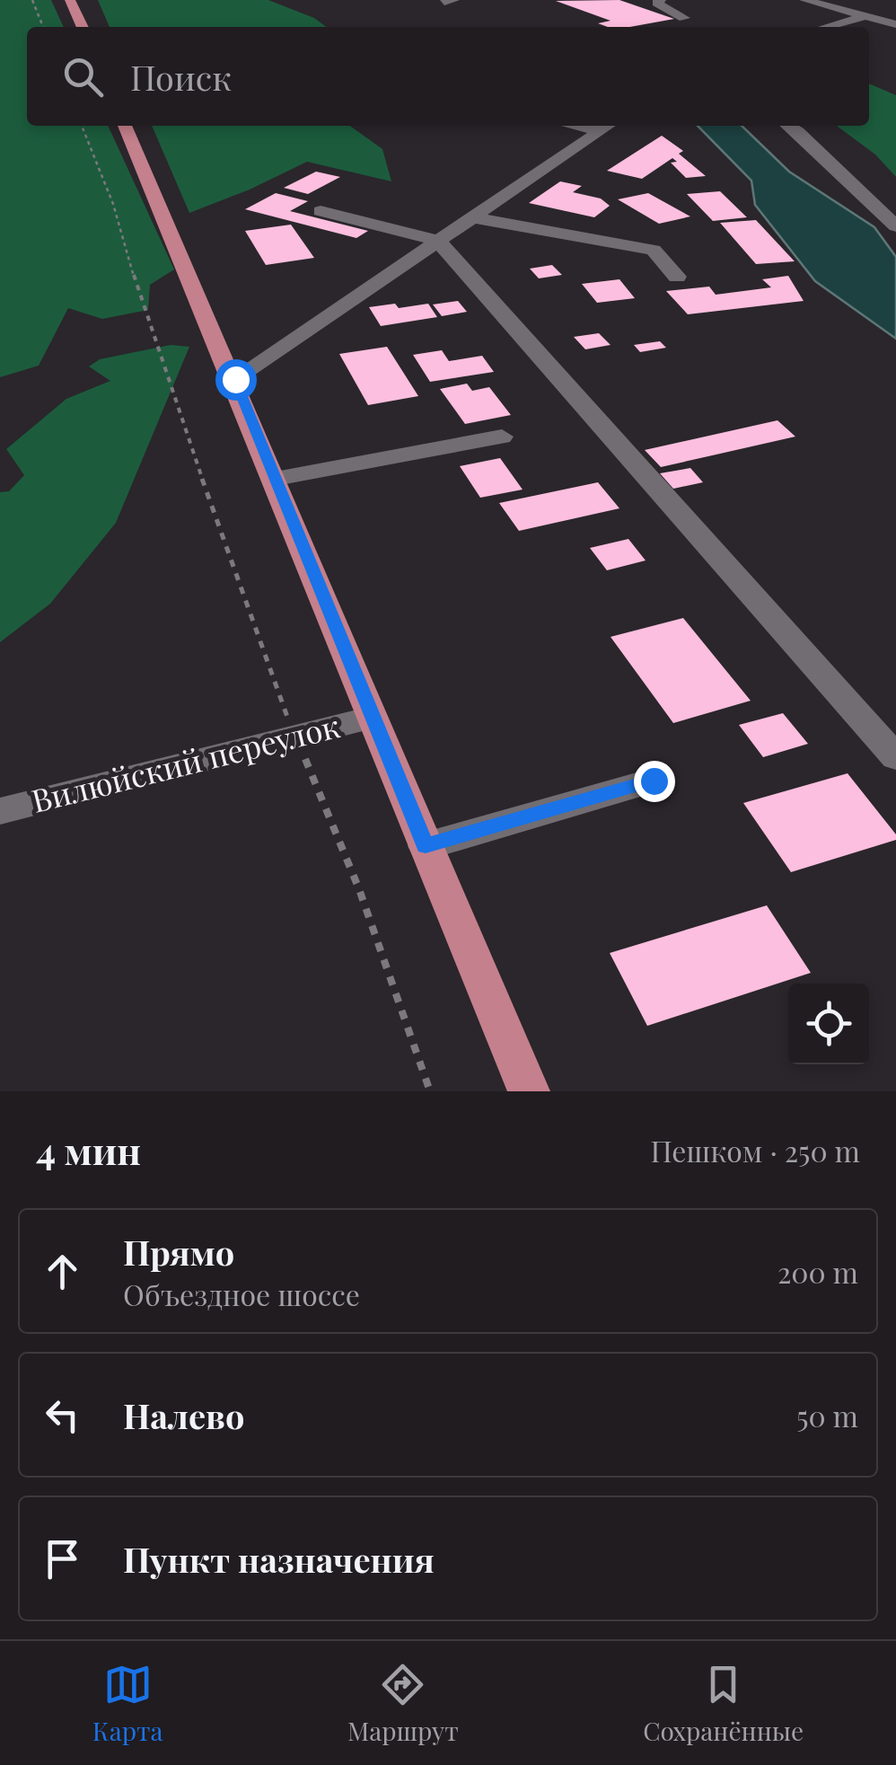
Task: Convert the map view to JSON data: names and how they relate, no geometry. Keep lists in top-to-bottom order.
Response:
{
  "streets": {
    "street": ["Вилюйский переулок"]
  },
  "page": {
    "search": "Поиск",
    "heading": ["4 мин", "Пешком · 250 m"],
    "list": [
      ["Прямо", "Объездное шоссе", "200 m"],
      ["Налево", "50 m"],
      "Пункт назначения"
    ],
    "nav": ["Карта", "Маршрут", "Сохранённые"]
  }
}
